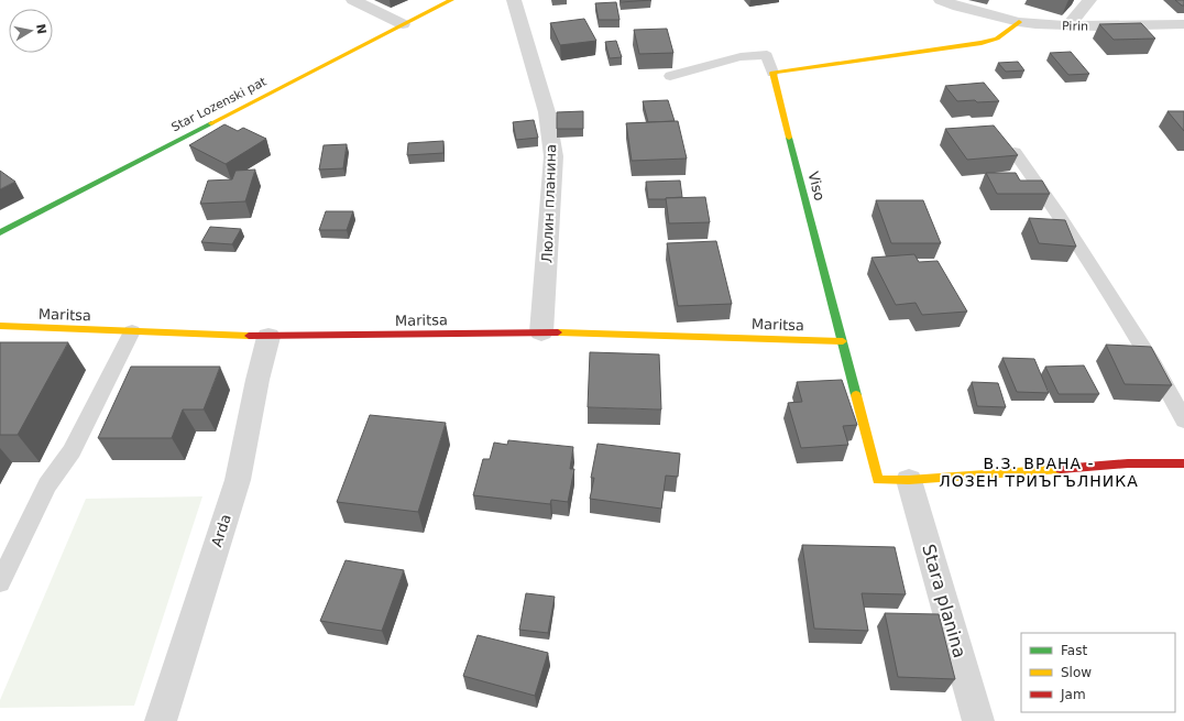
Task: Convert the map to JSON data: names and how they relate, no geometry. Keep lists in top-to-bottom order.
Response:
{
  "streets": {
    "street": [
      "Pirin",
      "Star Lozenski pat",
      "Viso",
      "Люлин планина",
      "Maritsa",
      "Arda",
      "Stara planina"
    ]
  },
  "crossings": [
    ["Viso", "Maritsa"],
    ["Viso", "Stara planina"],
    ["Люлин планина", "Maritsa"],
    ["Maritsa", "Arda"]
  ],
  "districts": ["В.З. ВРАНА - ЛОЗЕН ТРИЪГЪЛНИКА"],
  "legend": ["Fast", "Slow", "Jam"],
  "north": "right"
}
